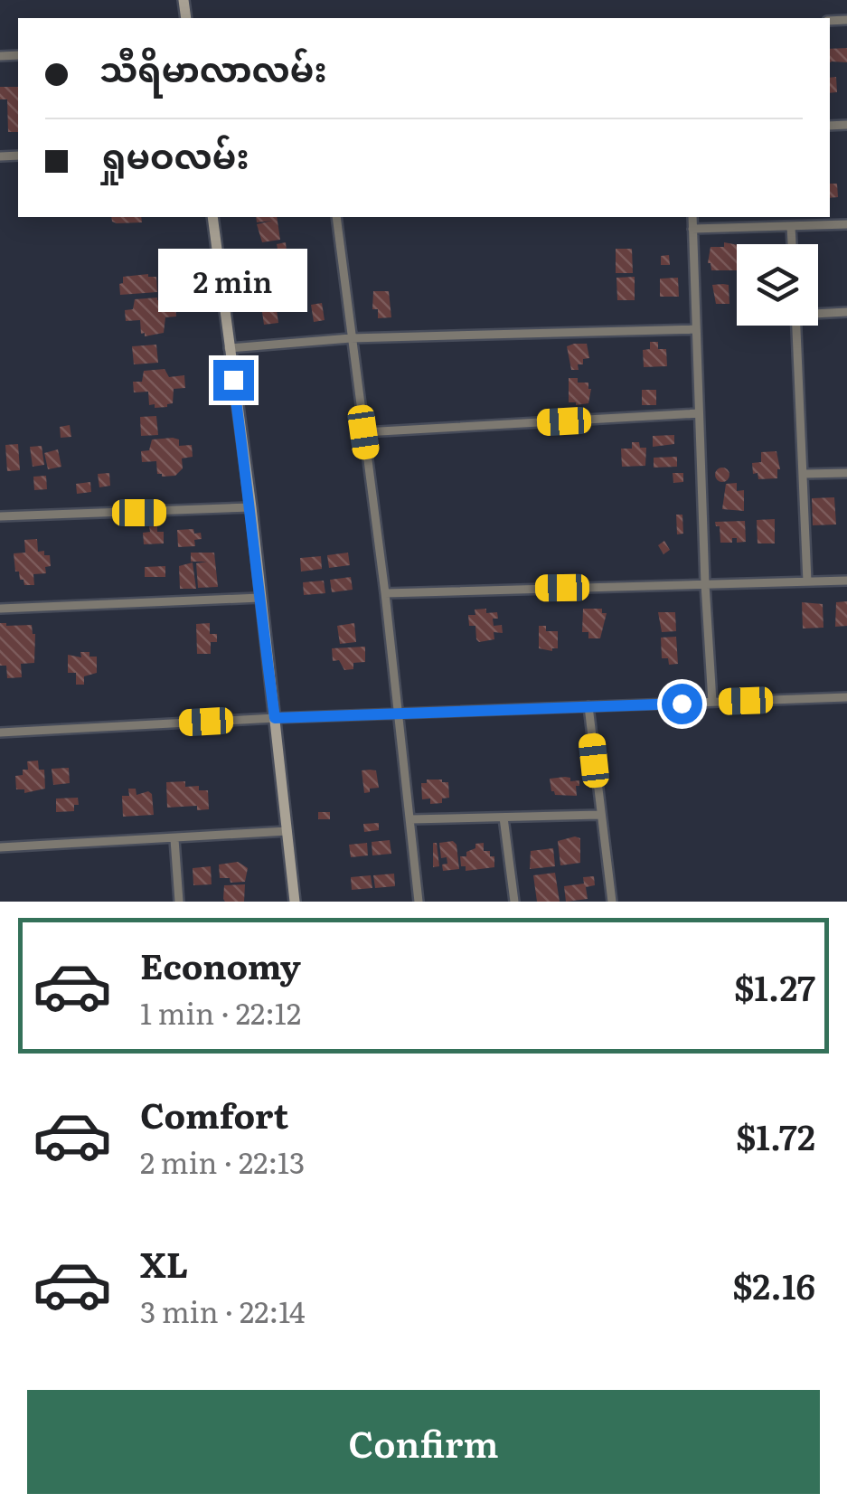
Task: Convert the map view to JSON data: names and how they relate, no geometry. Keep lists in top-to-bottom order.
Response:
{
  "page": {
    "banner": ["သီရိမာလာလမ်း", "ရှုမဝလမ်း"],
    "bubble": "2 min",
    "list": [
      {
        "name": "Economy",
        "note": "1 min · 22:12",
        "value": "$1.27"
      },
      {
        "name": "Comfort",
        "note": "2 min · 22:13",
        "value": "$1.72"
      },
      {
        "name": "XL",
        "note": "3 min · 22:14",
        "value": "$2.16"
      }
    ],
    "buttons": "Confirm"
  }
}
